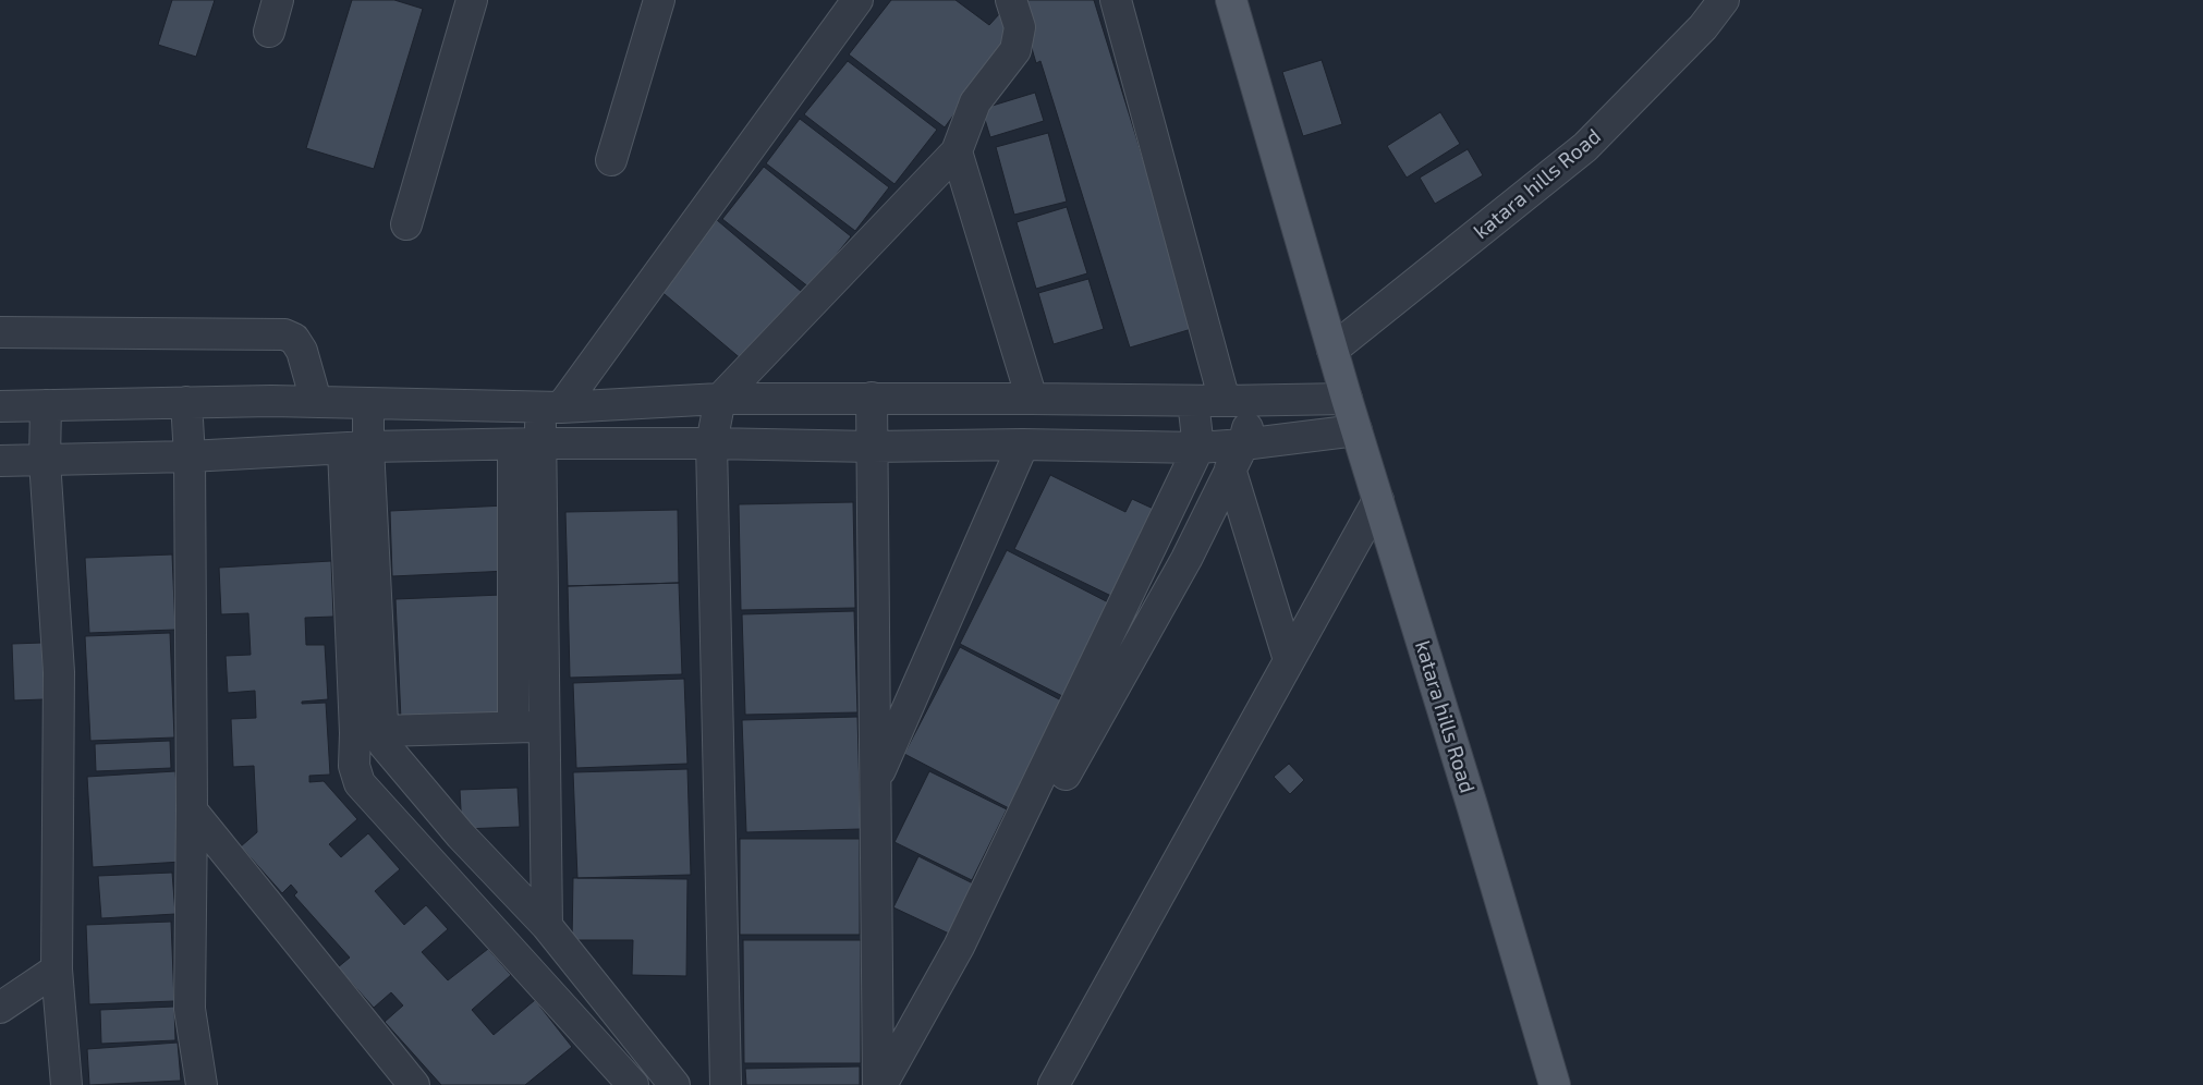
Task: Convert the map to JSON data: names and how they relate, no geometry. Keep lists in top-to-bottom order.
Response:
{
  "streets": {
    "main road": ["katara hills Road"]
  }
}
